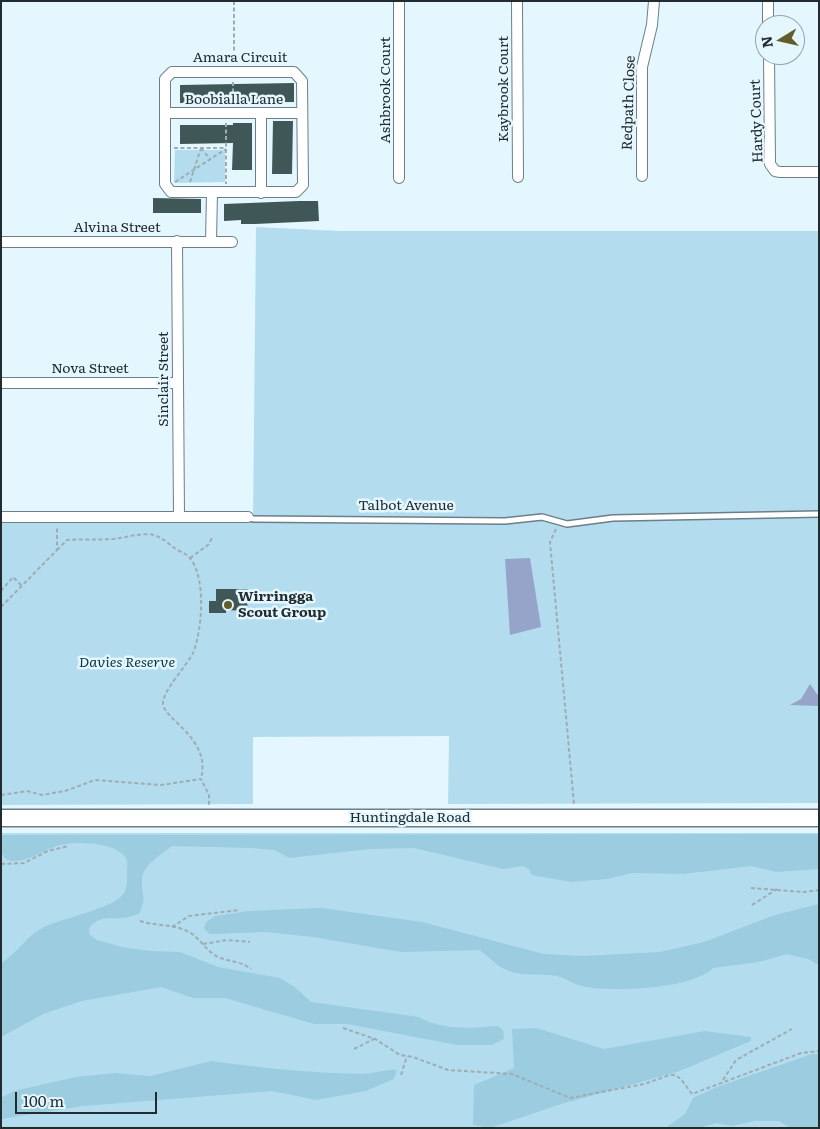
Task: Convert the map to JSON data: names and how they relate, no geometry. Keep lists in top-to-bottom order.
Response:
{
  "streets": {
    "main road": ["Huntingdale Road"],
    "street": [
      "Amara Circuit",
      "Kaybrook Court",
      "Ashbrook Court",
      "Boobialla Lane",
      "Redpath Close",
      "Hardy Court",
      "Alvina Street",
      "Nova Street",
      "Sinclair Street",
      "Talbot Avenue"
    ]
  },
  "crossings": [
    ["Amara Circuit", "Boobialla Lane"],
    ["Alvina Street", "Sinclair Street"],
    ["Nova Street", "Sinclair Street"],
    ["Sinclair Street", "Talbot Avenue"]
  ],
  "parks": ["Davies Reserve"],
  "places": ["Wirringga Scout Group"],
  "scale_bar": "100 m",
  "north": "left"
}
